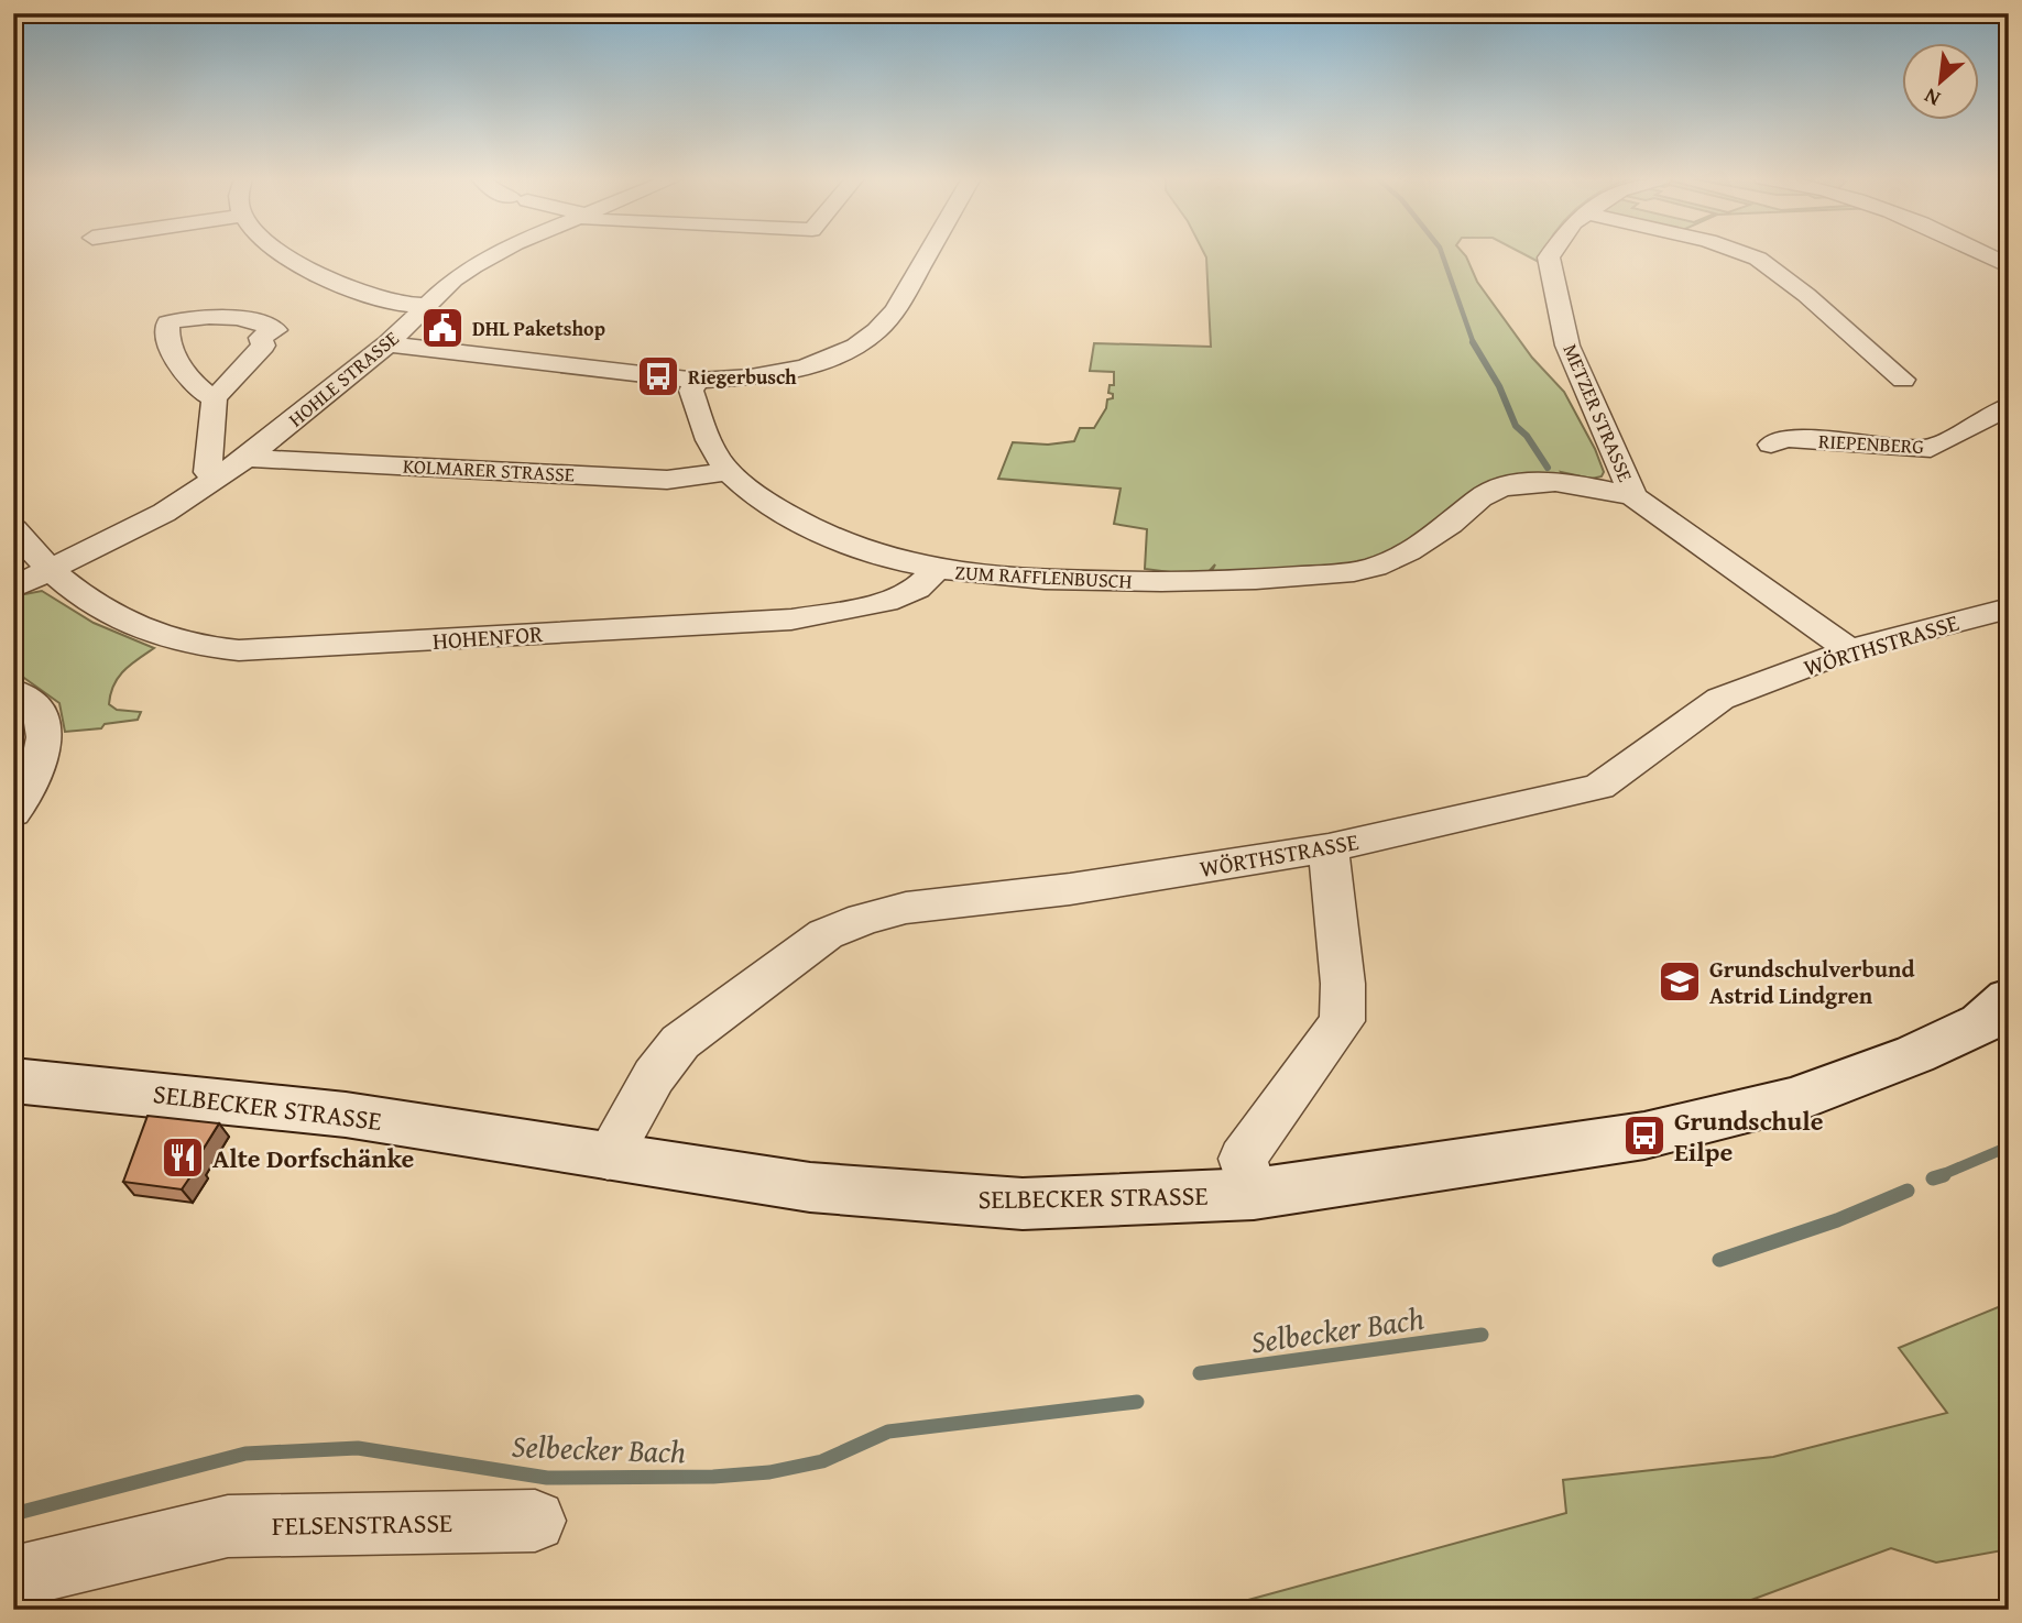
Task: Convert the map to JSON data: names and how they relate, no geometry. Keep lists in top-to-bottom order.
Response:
{
  "streets": {
    "main road": ["SELBECKER STRASSE"],
    "street": [
      "HOHLE STRASSE",
      "METZER STRASSE",
      "RIEPENBERG",
      "KOLMARER STRASSE",
      "ZUM RAFFLENBUSCH",
      "HOHENFOR",
      "WÖRTHSTRASSE",
      "FELSENSTRASSE"
    ]
  },
  "crossings": [
    ["HOHLE STRASSE", "KOLMARER STRASSE"],
    ["HOHLE STRASSE", "HOHENFOR"],
    ["METZER STRASSE", "ZUM RAFFLENBUSCH"],
    ["METZER STRASSE", "WÖRTHSTRASSE"],
    ["KOLMARER STRASSE", "ZUM RAFFLENBUSCH"],
    ["ZUM RAFFLENBUSCH", "HOHENFOR"],
    ["WÖRTHSTRASSE", "SELBECKER STRASSE"]
  ],
  "water": ["Selbecker Bach"],
  "places": {
    "public building": ["DHL Paketshop"],
    "bus stop": ["Riegerbusch", "Grundschule Eilpe"],
    "school or university": ["Grundschulverbund Astrid Lindgren"],
    "restaurant": ["Alte Dorfschänke"]
  },
  "north": "bottom left"
}
